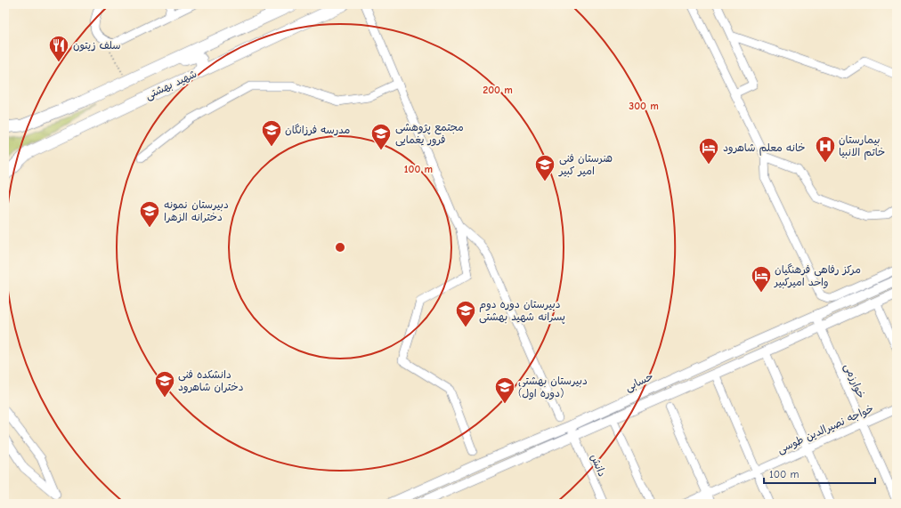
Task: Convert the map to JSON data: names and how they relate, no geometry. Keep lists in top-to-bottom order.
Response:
{
  "streets": {
    "highway": ["شهید بهشتی"],
    "main road": ["حسابی"],
    "street": ["خوارزمی", "خواجه نصیرالدین طوسی", "دانش"]
  },
  "crossings": [
    ["خوارزمی", "حسابی"],
    ["خوارزمی", "خواجه نصیرالدین طوسی"],
    ["حسابی", "دانش"]
  ],
  "places": {
    "restaurant": ["سلف زیتون"],
    "school or university": [
      "مدرسه فرزانگان",
      "مجتمع پژوهشی فرور یغمایی",
      "هنرستان فنی امیر کبیر",
      "دبیرستان نمونه دخترانه الزهرا",
      "دبیرستان دوره دوم پسرانه شهید بهشتی",
      "دانشکده فنی دختران شاهرود",
      "دبیرستان بهشتی (دوره اول)"
    ],
    "hospital": ["بیمارستان خاتم الانبیا"],
    "hotel": ["خانه معلم شاهرود", "مرکز رفاهی فرهنگیان واحد امیرکبیر"]
  },
  "scale_bar": "100 m",
  "rings": ["200 m", "300 m", "100 m"]
}
